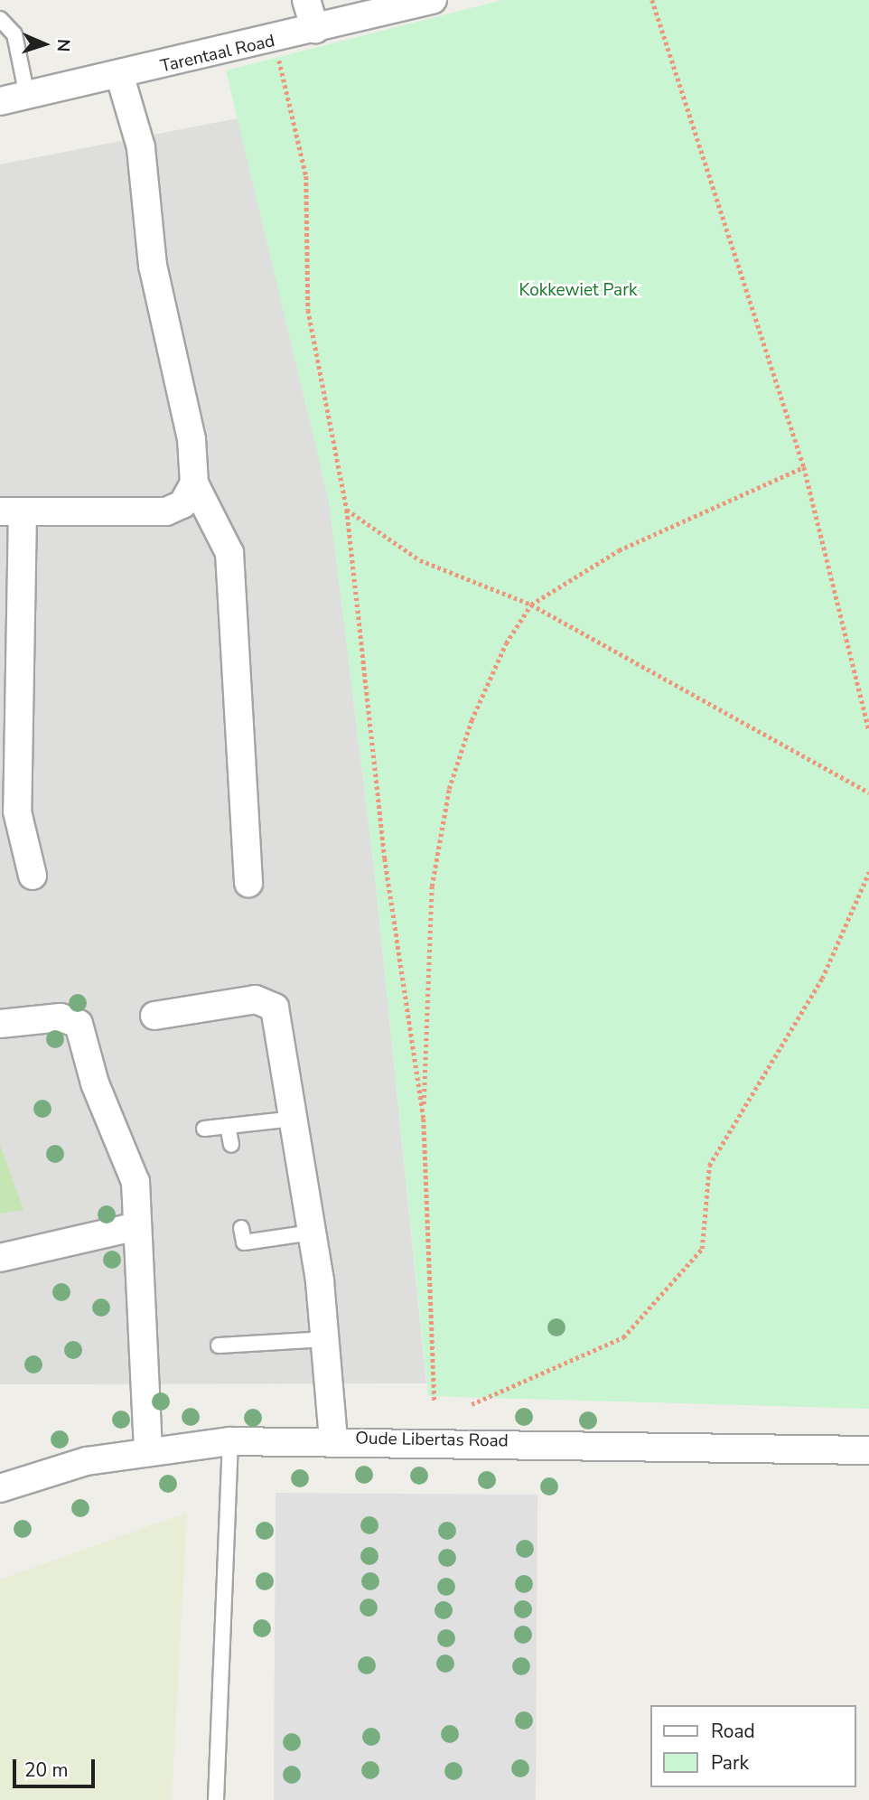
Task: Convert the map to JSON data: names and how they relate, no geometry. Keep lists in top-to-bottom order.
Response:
{
  "streets": {
    "street": ["Tarentaal Road", "Oude Libertas Road"]
  },
  "parks": ["Kokkewiet Park"],
  "legend": ["Road", "Park"],
  "scale_bar": "20 m",
  "north": "right"
}
